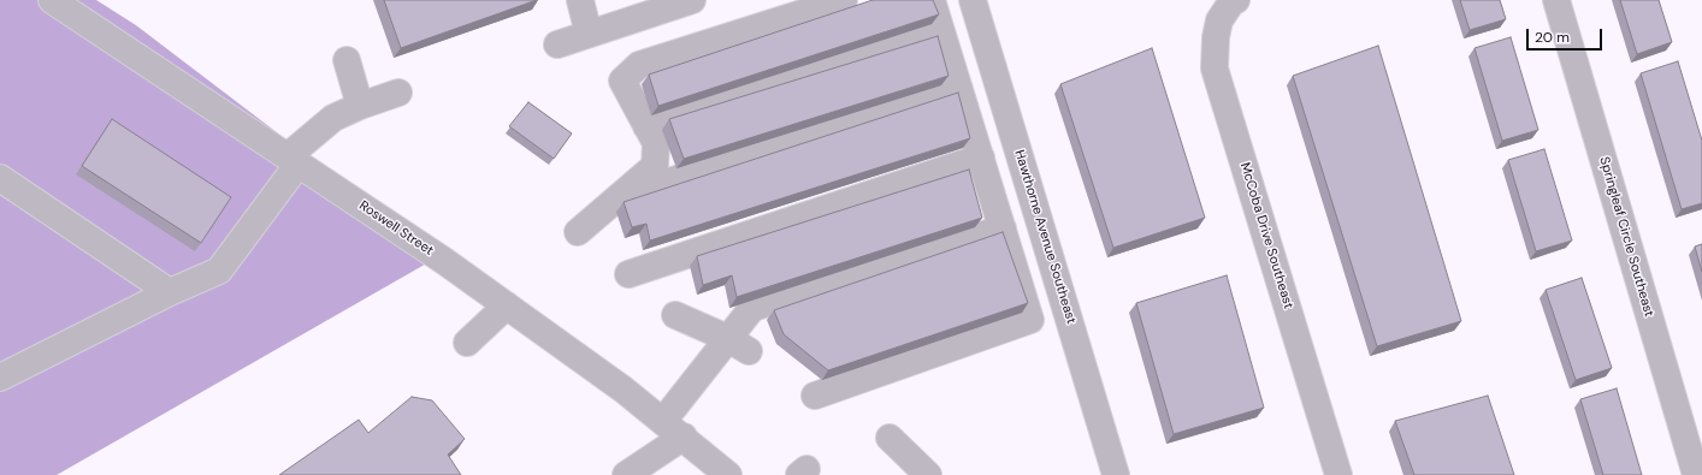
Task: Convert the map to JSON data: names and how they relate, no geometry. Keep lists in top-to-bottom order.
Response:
{
  "streets": {
    "street": [
      "Roswell Street",
      "McCoba Drive Southeast",
      "Hawthorne Avenue Southeast",
      "Springleaf Circle Southeast"
    ]
  },
  "scale_bar": "20 m"
}
